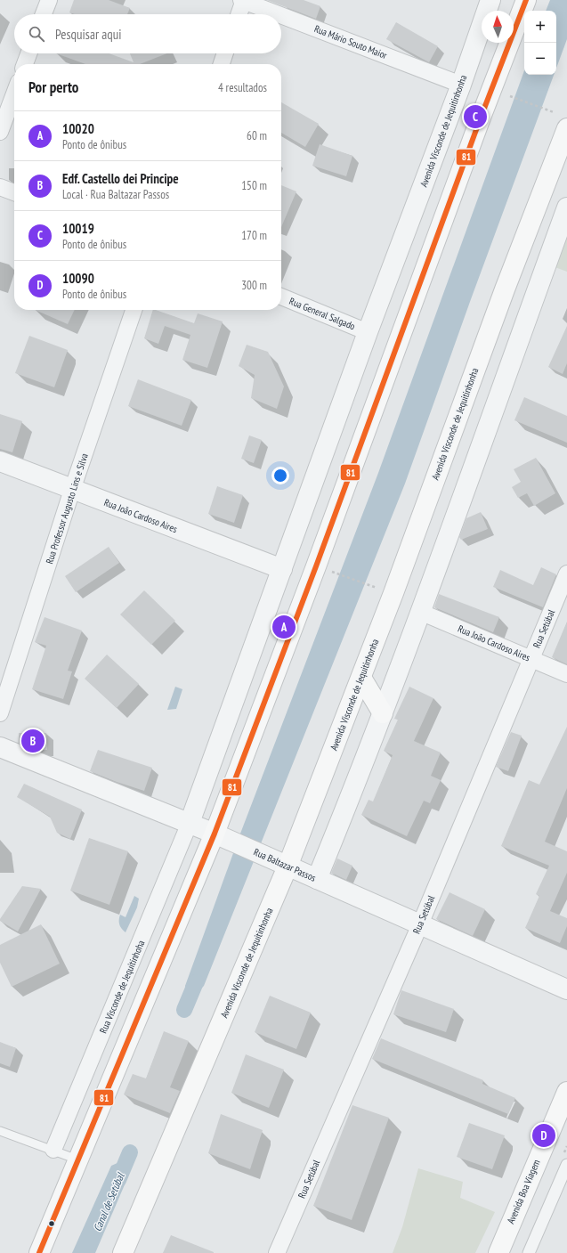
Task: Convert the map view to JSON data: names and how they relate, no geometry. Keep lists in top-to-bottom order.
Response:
{
  "streets": {
    "main road": ["Avenida Visconde de Jequitinhonha", "Avenida Boa Viagem"],
    "street": [
      "Rua Mário Souto Maior",
      "Rua General Salgado",
      "Rua Professor Augusto Lins e Silva",
      "Rua João Cardoso Aires",
      "Rua Setúbal",
      "Rua Baltazar Passos",
      "Rua Visconde de Jequitinhoha"
    ]
  },
  "crossings": [
    ["Rua Mário Souto Maior", "Avenida Visconde de Jequitinhonha"],
    ["Avenida Visconde de Jequitinhonha", "Rua General Salgado"],
    ["Avenida Visconde de Jequitinhonha", "Rua João Cardoso Aires"],
    ["Avenida Visconde de Jequitinhonha", "Rua Baltazar Passos"],
    ["Avenida Visconde de Jequitinhonha", "Rua Visconde de Jequitinhoha"],
    ["Rua Professor Augusto Lins e Silva", "Rua João Cardoso Aires"],
    ["Rua João Cardoso Aires", "Rua Setúbal"],
    ["Rua Setúbal", "Rua Baltazar Passos"],
    ["Rua Baltazar Passos", "Rua Visconde de Jequitinhoha"]
  ],
  "water": ["Canal de Setúbal"],
  "lines": ["transit line 81"],
  "north": "top",
  "page": {
    "map_buttons": ["+", "−"],
    "search": "Pesquisar aqui",
    "heading": ["Por perto", "4 resultados"],
    "pins": [
      "C",
      "A",
      "B",
      "D"
    ],
    "list": [
      {
        "mark": "A",
        "name": "10020",
        "note": "Ponto de ônibus",
        "value": "60 m"
      },
      {
        "mark": "B",
        "name": "Edf. Castello dei Principe",
        "note": "Local · Rua Baltazar Passos",
        "value": "150 m"
      },
      {
        "mark": "C",
        "name": "10019",
        "note": "Ponto de ônibus",
        "value": "170 m"
      },
      {
        "mark": "D",
        "name": "10090",
        "note": "Ponto de ônibus",
        "value": "300 m"
      }
    ]
  }
}
